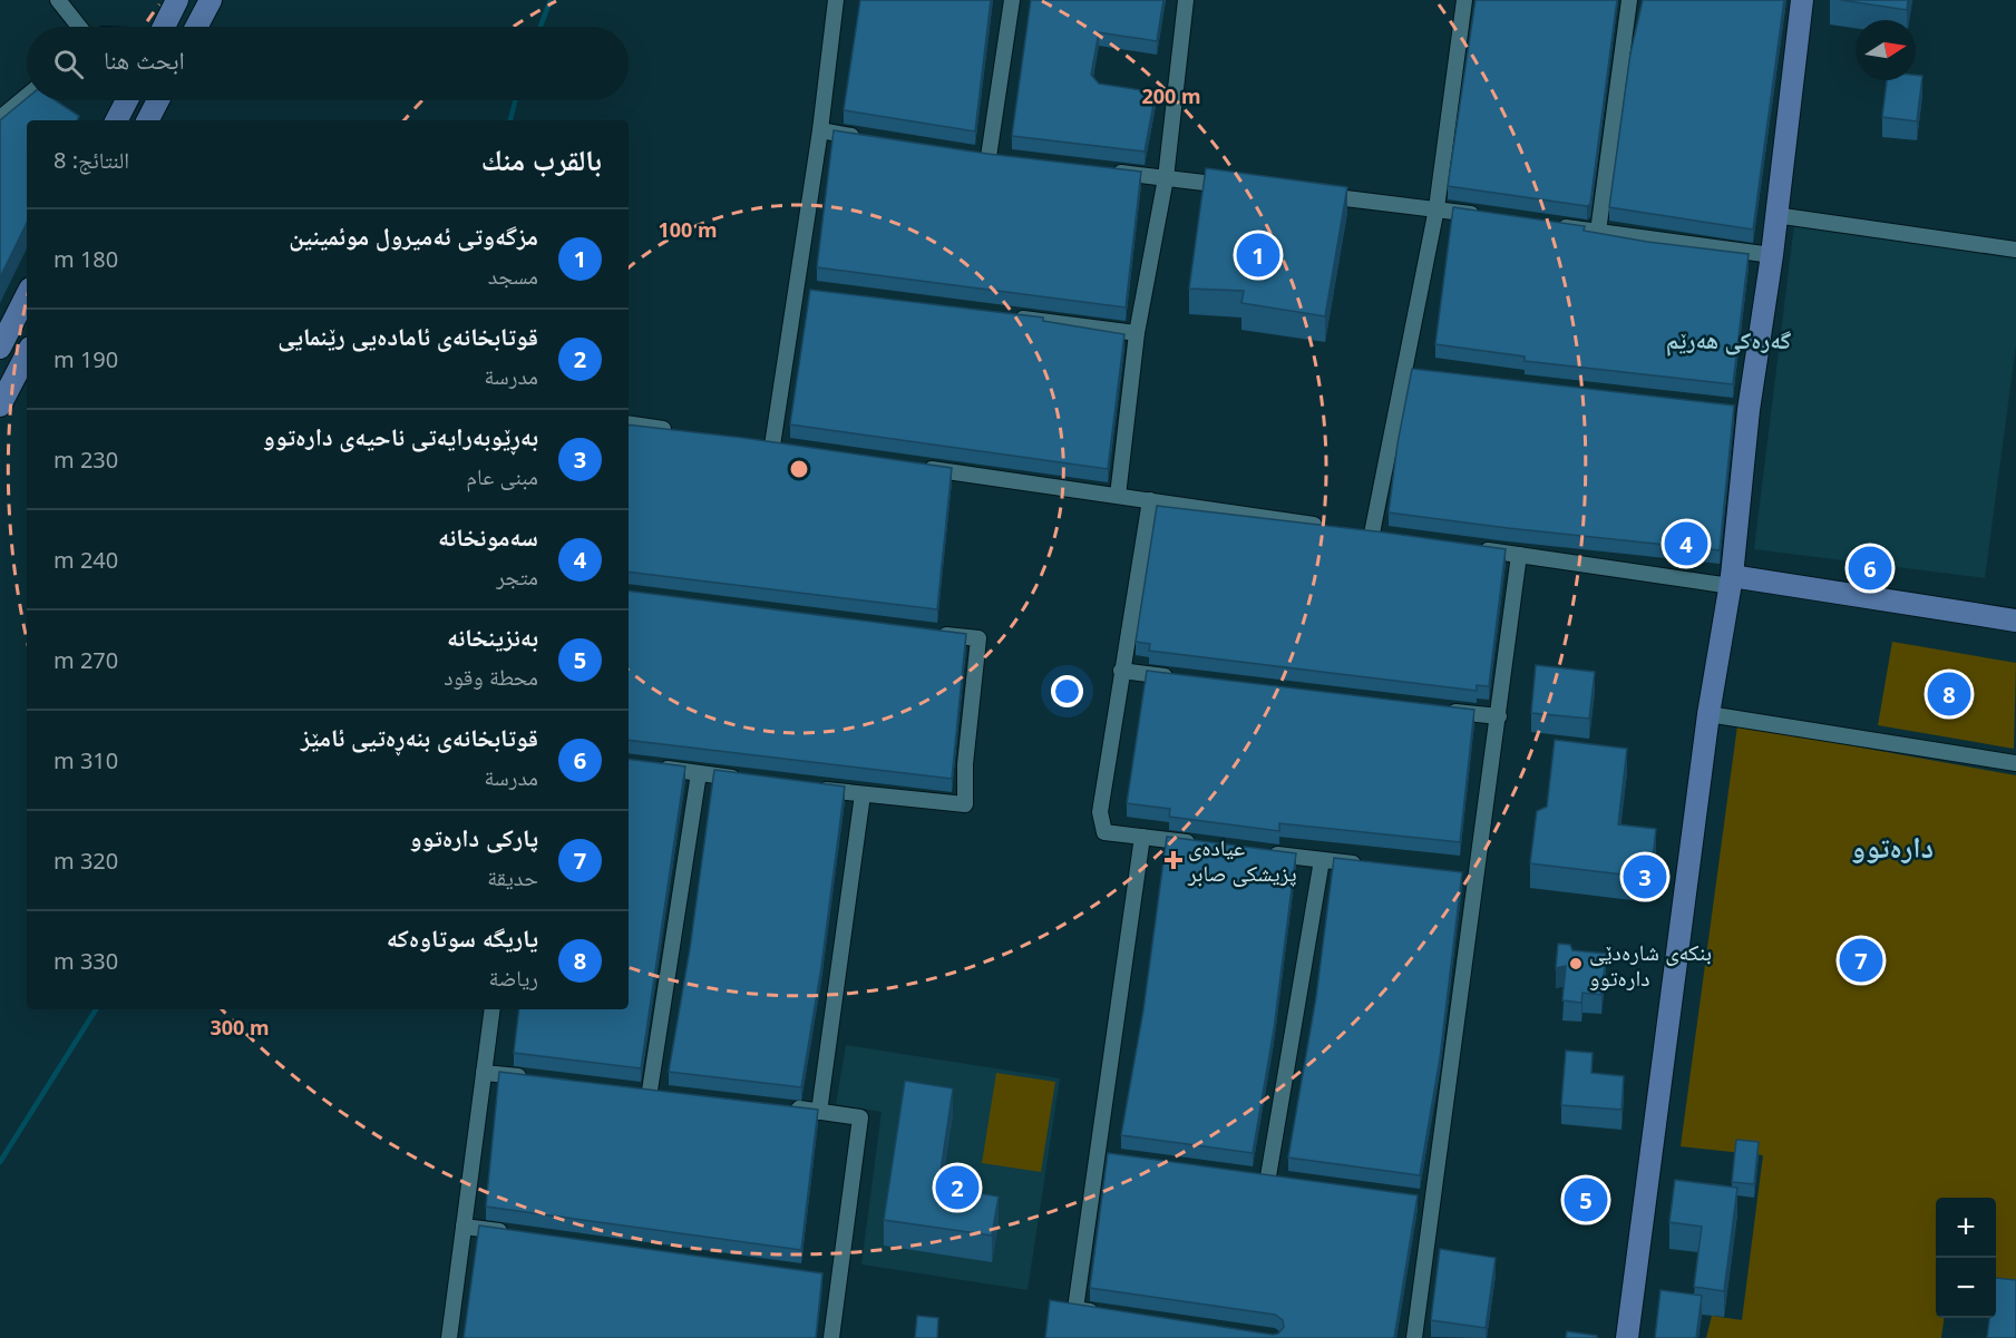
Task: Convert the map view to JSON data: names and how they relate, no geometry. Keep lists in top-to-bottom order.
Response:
{
  "districts": ["گەرەکی هەرێم", "دارەتوو"],
  "places": {
    "health": ["عیادەی پزیشکی صابر"],
    "other": ["بنکەی شارەدێی دارەتوو"]
  },
  "north": "right",
  "page": {
    "search": "ابحث هنا",
    "heading": ["بالقرب منك", "النتائج: 8"],
    "list": [
      {
        "mark": "1",
        "name": "مزگەوتی ئەمیرول موئمینین",
        "note": "مسجد",
        "value": "180 m"
      },
      {
        "mark": "2",
        "name": "قوتابخانەی ئامادەیی رێنمایی",
        "note": "مدرسة",
        "value": "190 m"
      },
      {
        "mark": "3",
        "name": "بەڕێوبەرایەتی ناحیەی دارەتوو",
        "note": "مبنى عام",
        "value": "230 m"
      },
      {
        "mark": "4",
        "name": "سەمونخانە",
        "note": "متجر",
        "value": "240 m"
      },
      {
        "mark": "5",
        "name": "بەنزینخانە",
        "note": "محطة وقود",
        "value": "270 m"
      },
      {
        "mark": "6",
        "name": "قوتابخانەی بنەڕەتیی ئامێز",
        "note": "مدرسة",
        "value": "310 m"
      },
      {
        "mark": "7",
        "name": "پارکی دارەتوو",
        "note": "حديقة",
        "value": "320 m"
      },
      {
        "mark": "8",
        "name": "یاریگە سوتاوەکە",
        "note": "رياضة",
        "value": "330 m"
      }
    ],
    "pins": [
      "1",
      "4",
      "6",
      "8",
      "3",
      "7",
      "2",
      "5"
    ],
    "map_buttons": ["+", "−"]
  },
  "rings": ["200 m", "100 m", "300 m"]
}
